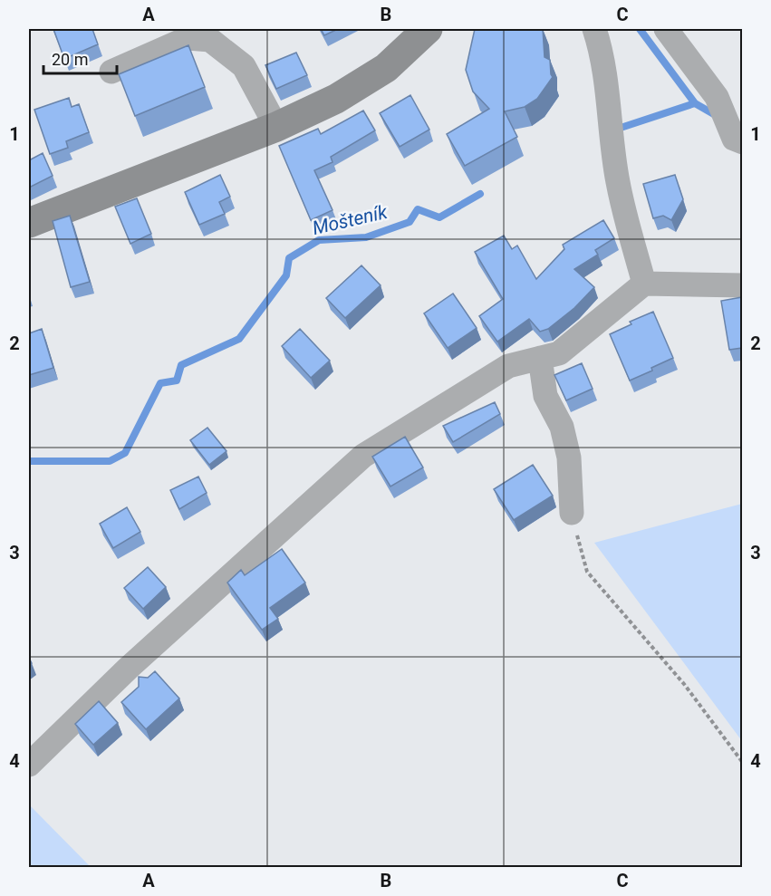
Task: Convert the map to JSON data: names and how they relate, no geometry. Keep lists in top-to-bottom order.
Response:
{
  "water": ["Mošteník"],
  "scale_bar": "20 m",
  "grid": {
    "columns": ["A", "B", "C"],
    "rows": [
      "1",
      "2",
      "3",
      "4"
    ]
  }
}
